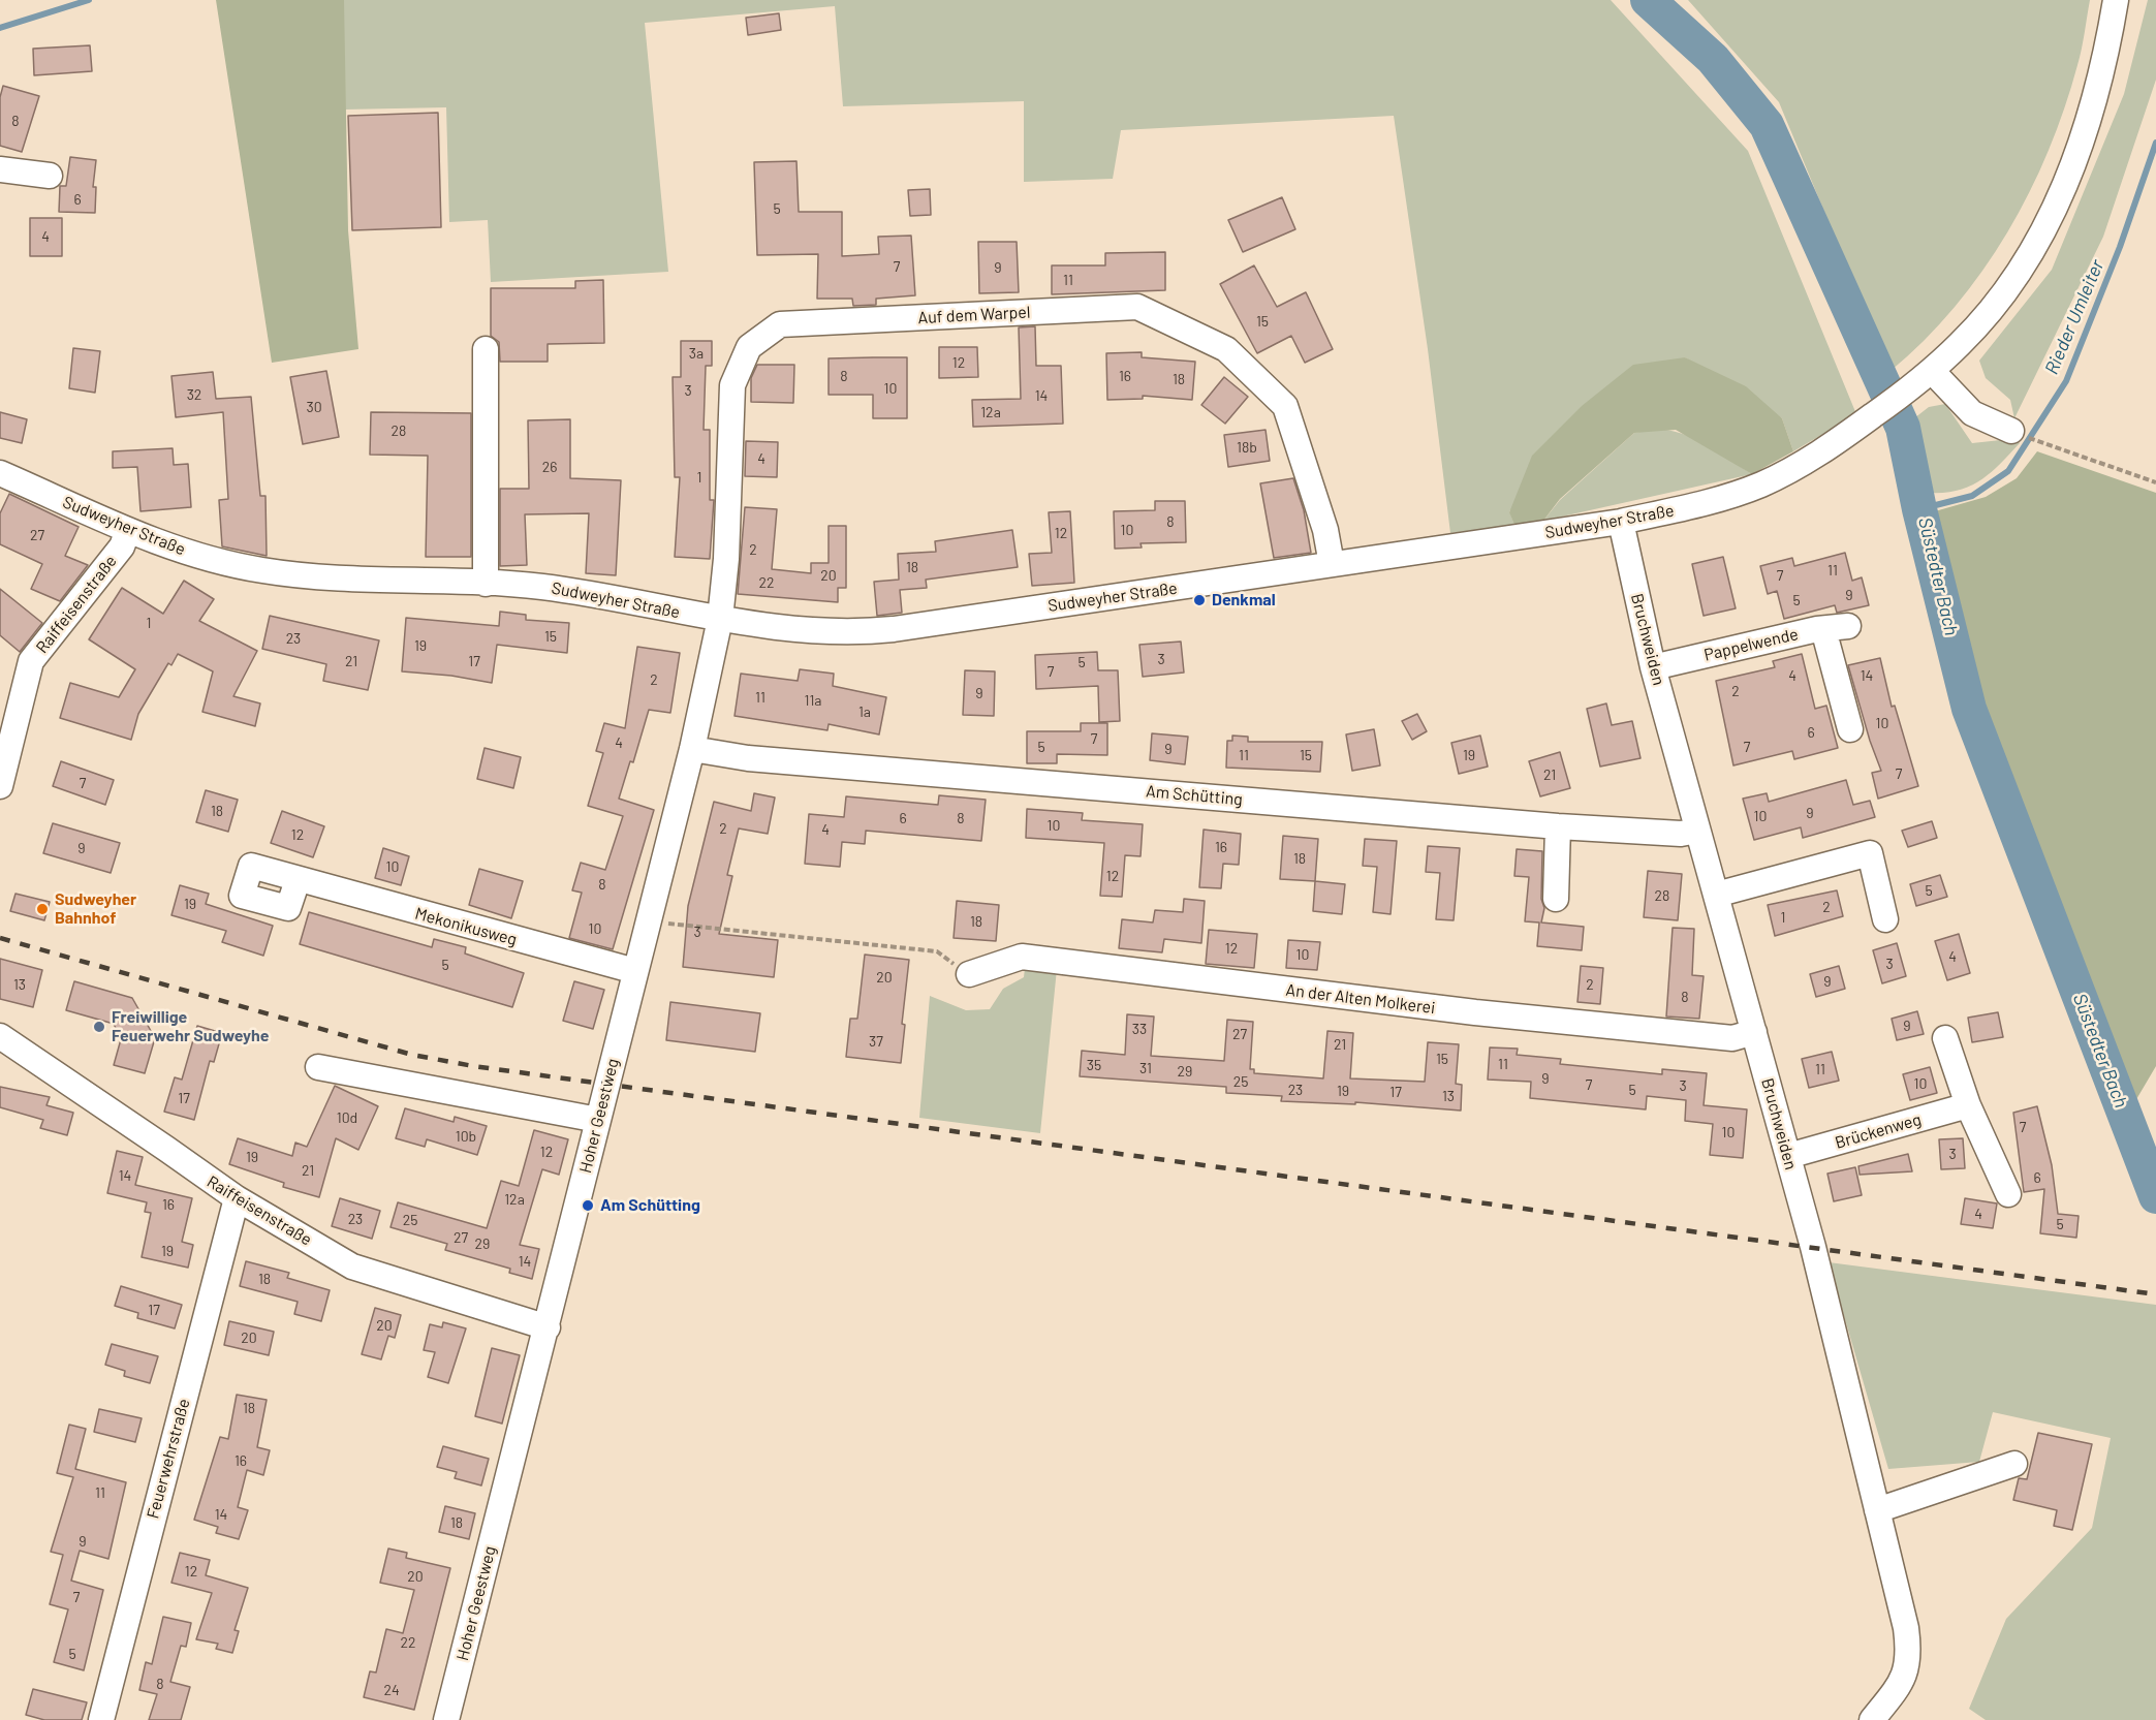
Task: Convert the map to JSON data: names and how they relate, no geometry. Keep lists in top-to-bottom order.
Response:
{
  "streets": {
    "street": [
      "Auf dem Warpel",
      "Sudweyher Straße",
      "Raiffeisenstraße",
      "Bruchweiden",
      "Pappelwende",
      "Am Schütting",
      "Mekonikusweg",
      "An der Alten Molkerei",
      "Hoher Geestweg",
      "Brückenweg",
      "Feuerwehrstraße"
    ]
  },
  "crossings": [
    ["Auf dem Warpel", "Sudweyher Straße"],
    ["Auf dem Warpel", "Hoher Geestweg"],
    ["Sudweyher Straße", "Raiffeisenstraße"],
    ["Sudweyher Straße", "Bruchweiden"],
    ["Sudweyher Straße", "Hoher Geestweg"],
    ["Raiffeisenstraße", "Hoher Geestweg"],
    ["Raiffeisenstraße", "Feuerwehrstraße"],
    ["Bruchweiden", "Pappelwende"],
    ["Bruchweiden", "Am Schütting"],
    ["Bruchweiden", "An der Alten Molkerei"],
    ["Bruchweiden", "Brückenweg"],
    ["Am Schütting", "Hoher Geestweg"],
    ["Mekonikusweg", "Hoher Geestweg"]
  ],
  "water": ["Rieder Umleiter", "Süstedter Bach"],
  "places": [
    "Denkmal",
    "Sudweyher Bahnhof",
    "Freiwillige Feuerwehr Sudweyhe",
    "Am Schütting"
  ],
  "house_numbers": [
    "8",
    "6",
    "5",
    "4",
    "7",
    "9",
    "11",
    "15",
    "3a",
    "12",
    "8",
    "16",
    "18",
    "10",
    "3",
    "32",
    "14",
    "30",
    "12a",
    "28",
    "18b",
    "4",
    "26",
    "1",
    "8",
    "10",
    "12",
    "27",
    "2",
    "18",
    "11",
    "20",
    "7",
    "22",
    "9",
    "5",
    "1",
    "15",
    "23",
    "19",
    "3",
    "21",
    "17",
    "5",
    "7",
    "4",
    "14",
    "2",
    "2",
    "9",
    "11",
    "11a",
    "1a",
    "10",
    "6",
    "7",
    "4",
    "5",
    "7",
    "9",
    "11",
    "15",
    "19",
    "7",
    "21",
    "7",
    "18",
    "9",
    "10",
    "6",
    "8",
    "10",
    "2",
    "4",
    "12",
    "16",
    "9",
    "18",
    "10",
    "12",
    "8",
    "5",
    "28",
    "19",
    "2",
    "1",
    "18",
    "10",
    "3",
    "12",
    "10",
    "4",
    "3",
    "5",
    "20",
    "9",
    "13",
    "2",
    "8",
    "9",
    "33",
    "27",
    "37",
    "21",
    "15",
    "11",
    "35",
    "31",
    "11",
    "29",
    "9",
    "25",
    "10",
    "7",
    "3",
    "23",
    "5",
    "19",
    "17",
    "13",
    "17",
    "10d",
    "7",
    "10",
    "10b",
    "12",
    "3",
    "19",
    "21",
    "14",
    "6",
    "12a",
    "16",
    "4",
    "23",
    "25",
    "5",
    "27",
    "29",
    "19",
    "14",
    "18",
    "17",
    "20",
    "20",
    "18",
    "16",
    "11",
    "14",
    "18",
    "9",
    "12",
    "20",
    "7",
    "22",
    "5",
    "8",
    "24"
  ]
}
